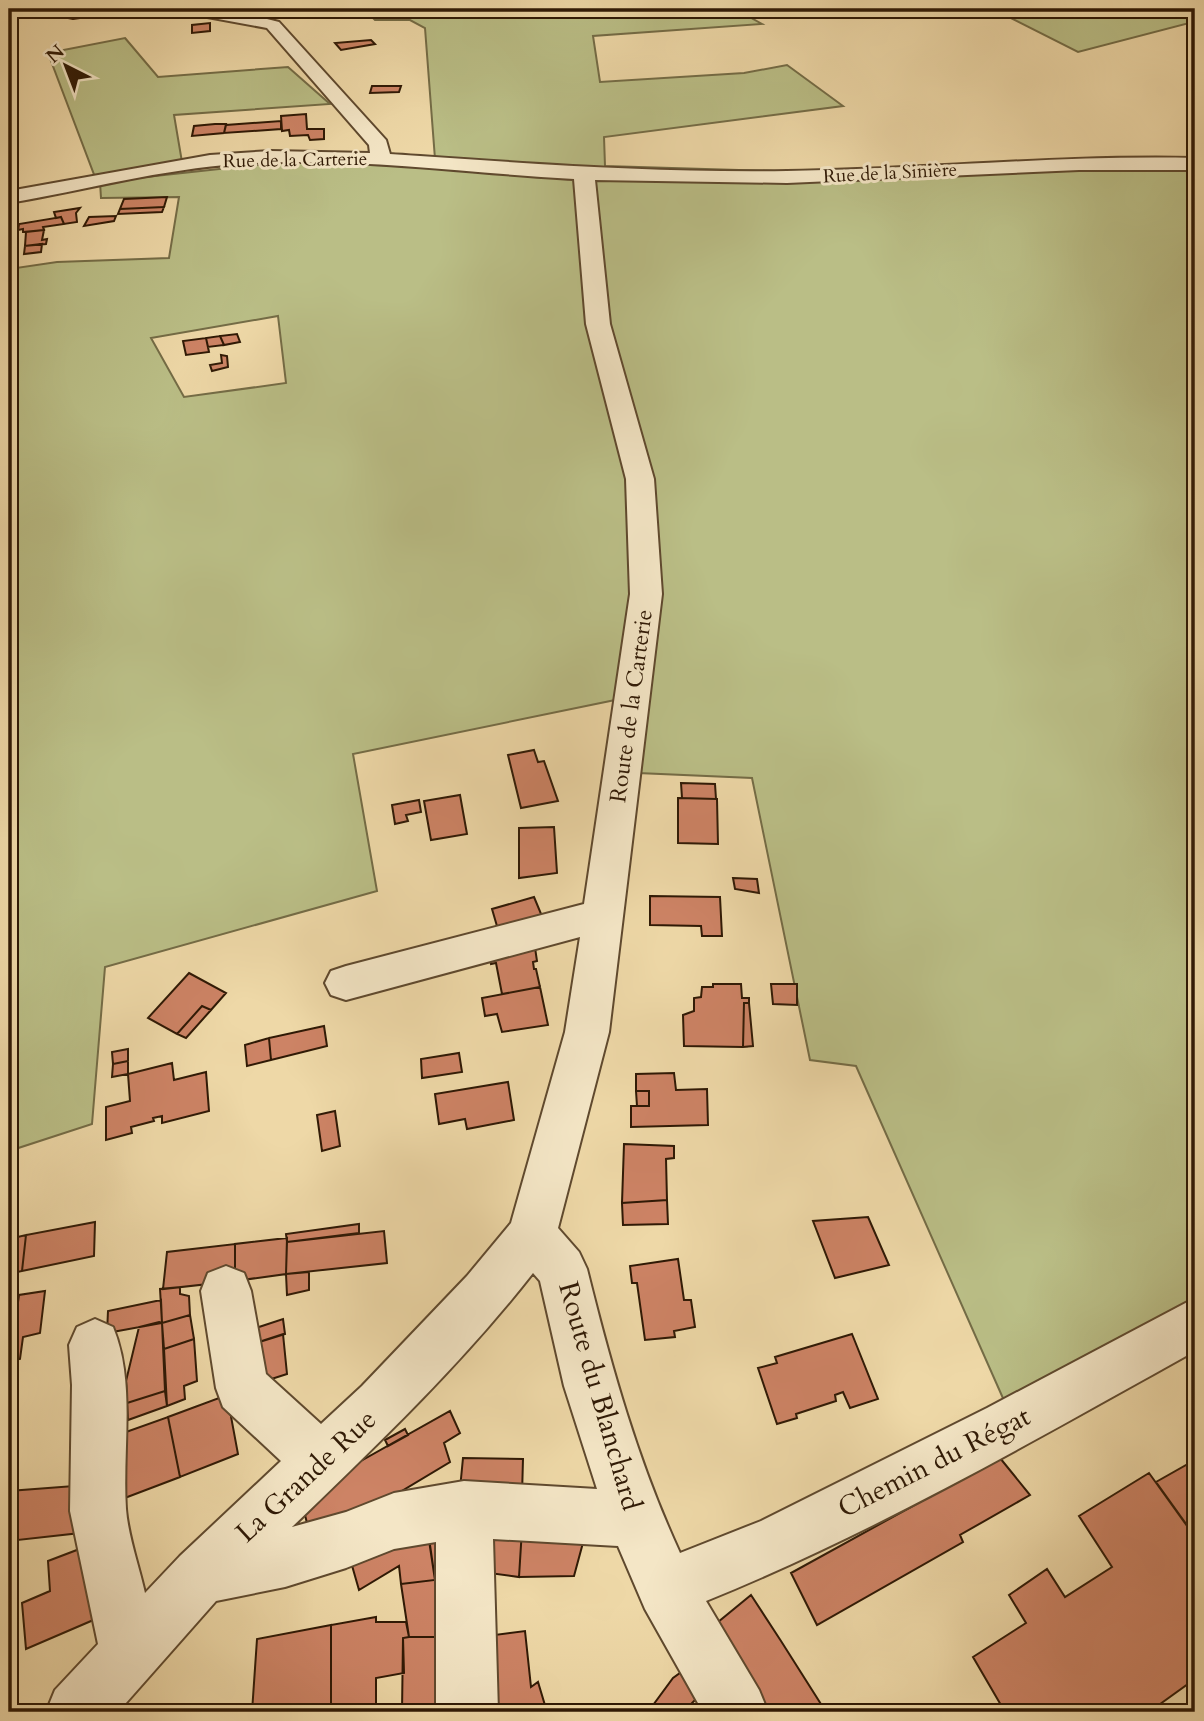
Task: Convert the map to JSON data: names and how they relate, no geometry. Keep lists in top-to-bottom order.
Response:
{
  "streets": {
    "street": [
      "Rue de la Carterie",
      "Rue de la Sinière",
      "Route de la Carterie",
      "Route du Blanchard",
      "Chemin du Régat",
      "La Grande Rue"
    ]
  },
  "crossings": [
    ["Rue de la Carterie", "Rue de la Sinière"],
    ["Rue de la Carterie", "Route de la Carterie"],
    ["Rue de la Sinière", "Route de la Carterie"],
    ["Route de la Carterie", "Route du Blanchard"],
    ["Route de la Carterie", "La Grande Rue"],
    ["Route du Blanchard", "Chemin du Régat"],
    ["Route du Blanchard", "La Grande Rue"]
  ],
  "north": "top left"
}
